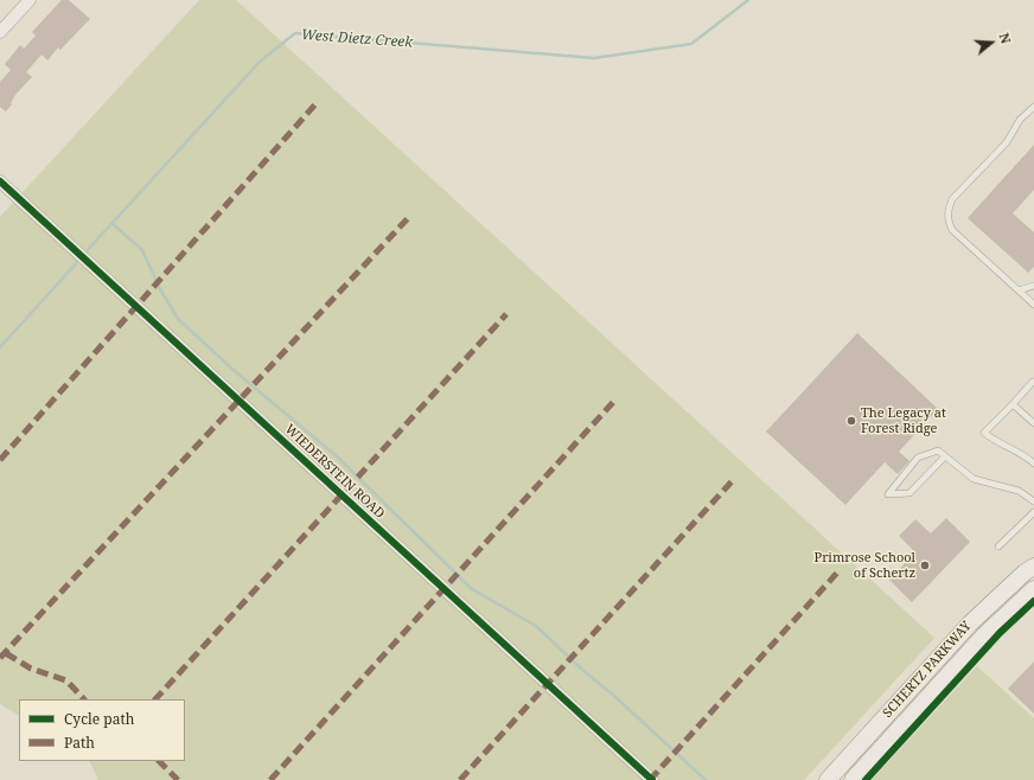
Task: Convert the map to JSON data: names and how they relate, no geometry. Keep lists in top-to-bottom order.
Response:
{
  "streets": {
    "main road": ["SCHERTZ PARKWAY"],
    "street": ["WIEDERSTEIN ROAD"]
  },
  "water": ["West Dietz Creek"],
  "places": ["The Legacy at Forest Ridge", "Primrose School of Schertz"],
  "legend": ["Cycle path", "Path"],
  "north": "right"
}
